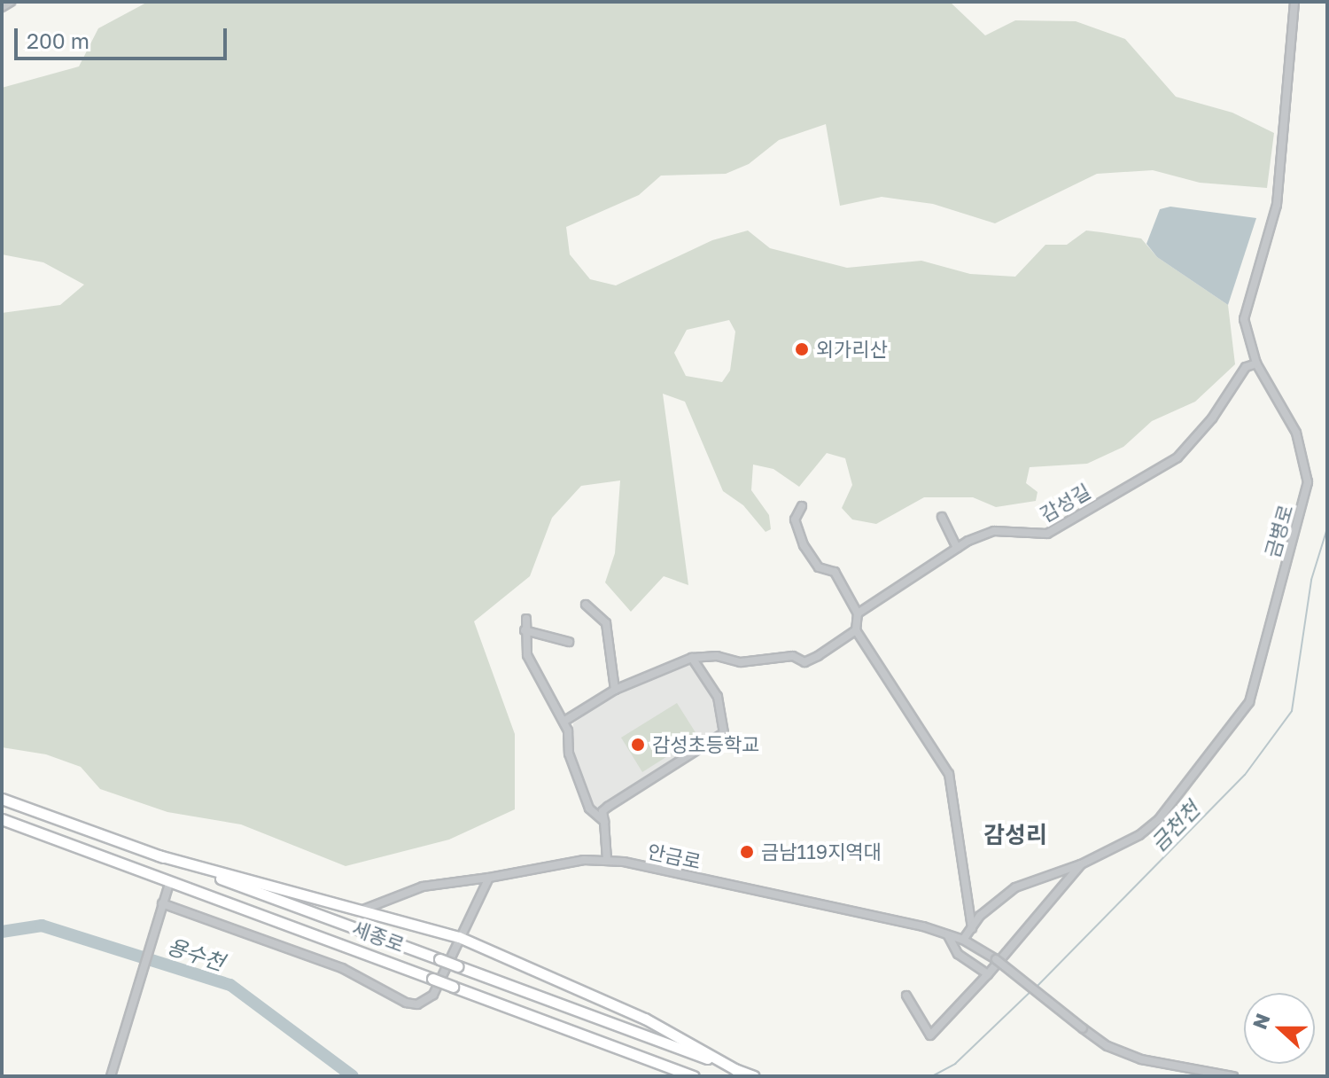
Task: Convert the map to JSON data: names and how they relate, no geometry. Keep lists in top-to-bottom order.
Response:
{
  "streets": {
    "highway": ["세종로"],
    "street": ["감성길", "금병로", "안금로"]
  },
  "crossings": [
    ["감성길", "금병로"],
    ["금병로", "안금로"]
  ],
  "districts": ["감성리"],
  "water": ["금천천", "용수천"],
  "places": ["외가리산", "감성초등학교", "금남119지역대"],
  "scale_bar": "200 m",
  "north": "left"
}
